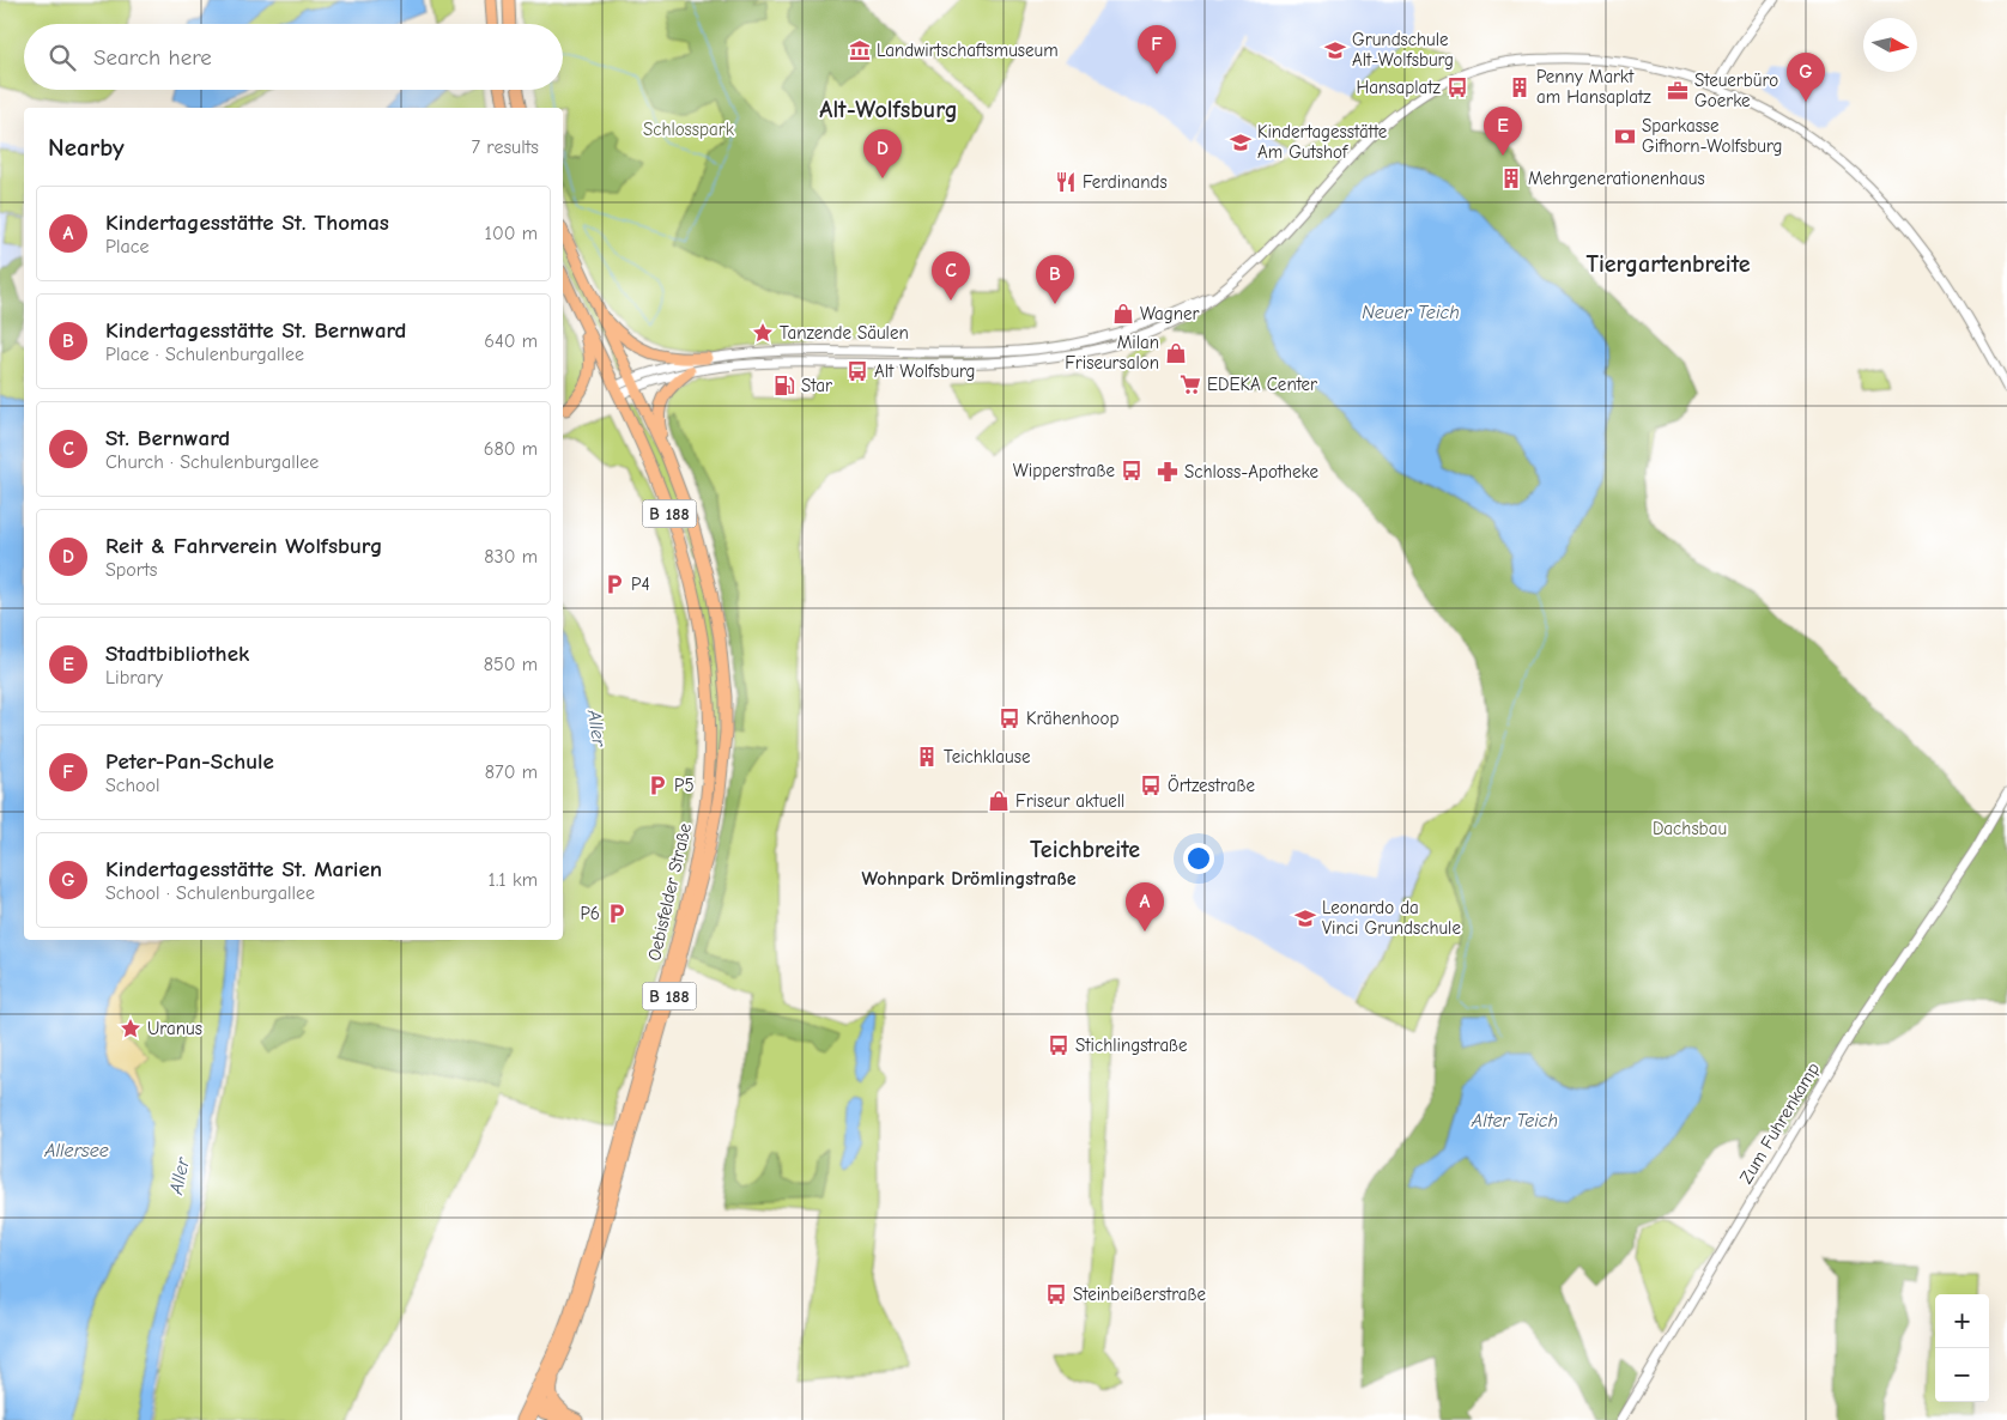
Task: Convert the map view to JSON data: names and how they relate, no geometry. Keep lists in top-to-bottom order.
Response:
{
  "streets": {
    "main road": ["B 188", "Oebisfelder Straße"],
    "street": ["Zum Fuhrenkamp"]
  },
  "crossings": [
    ["B 188", "Oebisfelder Straße"]
  ],
  "districts": [
    "Alt-Wolfsburg",
    "Tiergartenbreite",
    "Teichbreite",
    "Wohnpark Drömlingstraße"
  ],
  "water": [
    "Neuer Teich",
    "Aller",
    "Alter Teich",
    "Allersee"
  ],
  "parks": ["Schlosspark", "Dachsbau"],
  "places": {
    "museum": ["Landwirtschaftsmuseum"],
    "school or university": ["Grundschule Alt-Wolfsburg", "Kindertagesstätte Am Gutshof", "Leonardo da Vinci Grundschule"],
    "bus stop": [
      "Hansaplatz",
      "Alt Wolfsburg",
      "Wipperstraße",
      "Krähenhoop",
      "Örtzestraße",
      "Stichlingstraße",
      "Steinbeißerstraße"
    ],
    "building": ["Penny Markt am Hansaplatz", "Mehrgenerationenhaus", "Teichklause"],
    "office": ["Steuerbüro Goerke"],
    "bank": ["Sparkasse Gifhorn-Wolfsburg"],
    "restaurant": ["Ferdinands"],
    "shop": ["Wagner", "Milan Friseursalon", "Friseur aktuell"],
    "place": ["Tanzende Säulen", "Uranus"],
    "supermarket": ["EDEKA Center"],
    "fuel station": ["Star"],
    "pharmacy": ["Schloss-Apotheke"],
    "parking": ["P4", "P5", "P6"]
  },
  "north": "right",
  "page": {
    "search": "Search here",
    "pins": [
      "F",
      "G",
      "E",
      "D",
      "C",
      "B",
      "A"
    ],
    "heading": ["Nearby", "7 results"],
    "list": [
      {
        "mark": "A",
        "name": "Kindertagesstätte St. Thomas",
        "note": "Place",
        "value": "100 m"
      },
      {
        "mark": "B",
        "name": "Kindertagesstätte St. Bernward",
        "note": "Place · Schulenburgallee",
        "value": "640 m"
      },
      {
        "mark": "C",
        "name": "St. Bernward",
        "note": "Church · Schulenburgallee",
        "value": "680 m"
      },
      {
        "mark": "D",
        "name": "Reit & Fahrverein Wolfsburg",
        "note": "Sports",
        "value": "830 m"
      },
      {
        "mark": "E",
        "name": "Stadtbibliothek",
        "note": "Library",
        "value": "850 m"
      },
      {
        "mark": "F",
        "name": "Peter-Pan-Schule",
        "note": "School",
        "value": "870 m"
      },
      {
        "mark": "G",
        "name": "Kindertagesstätte St. Marien",
        "note": "School · Schulenburgallee",
        "value": "1.1 km"
      }
    ],
    "map_buttons": ["+", "−"]
  }
}
